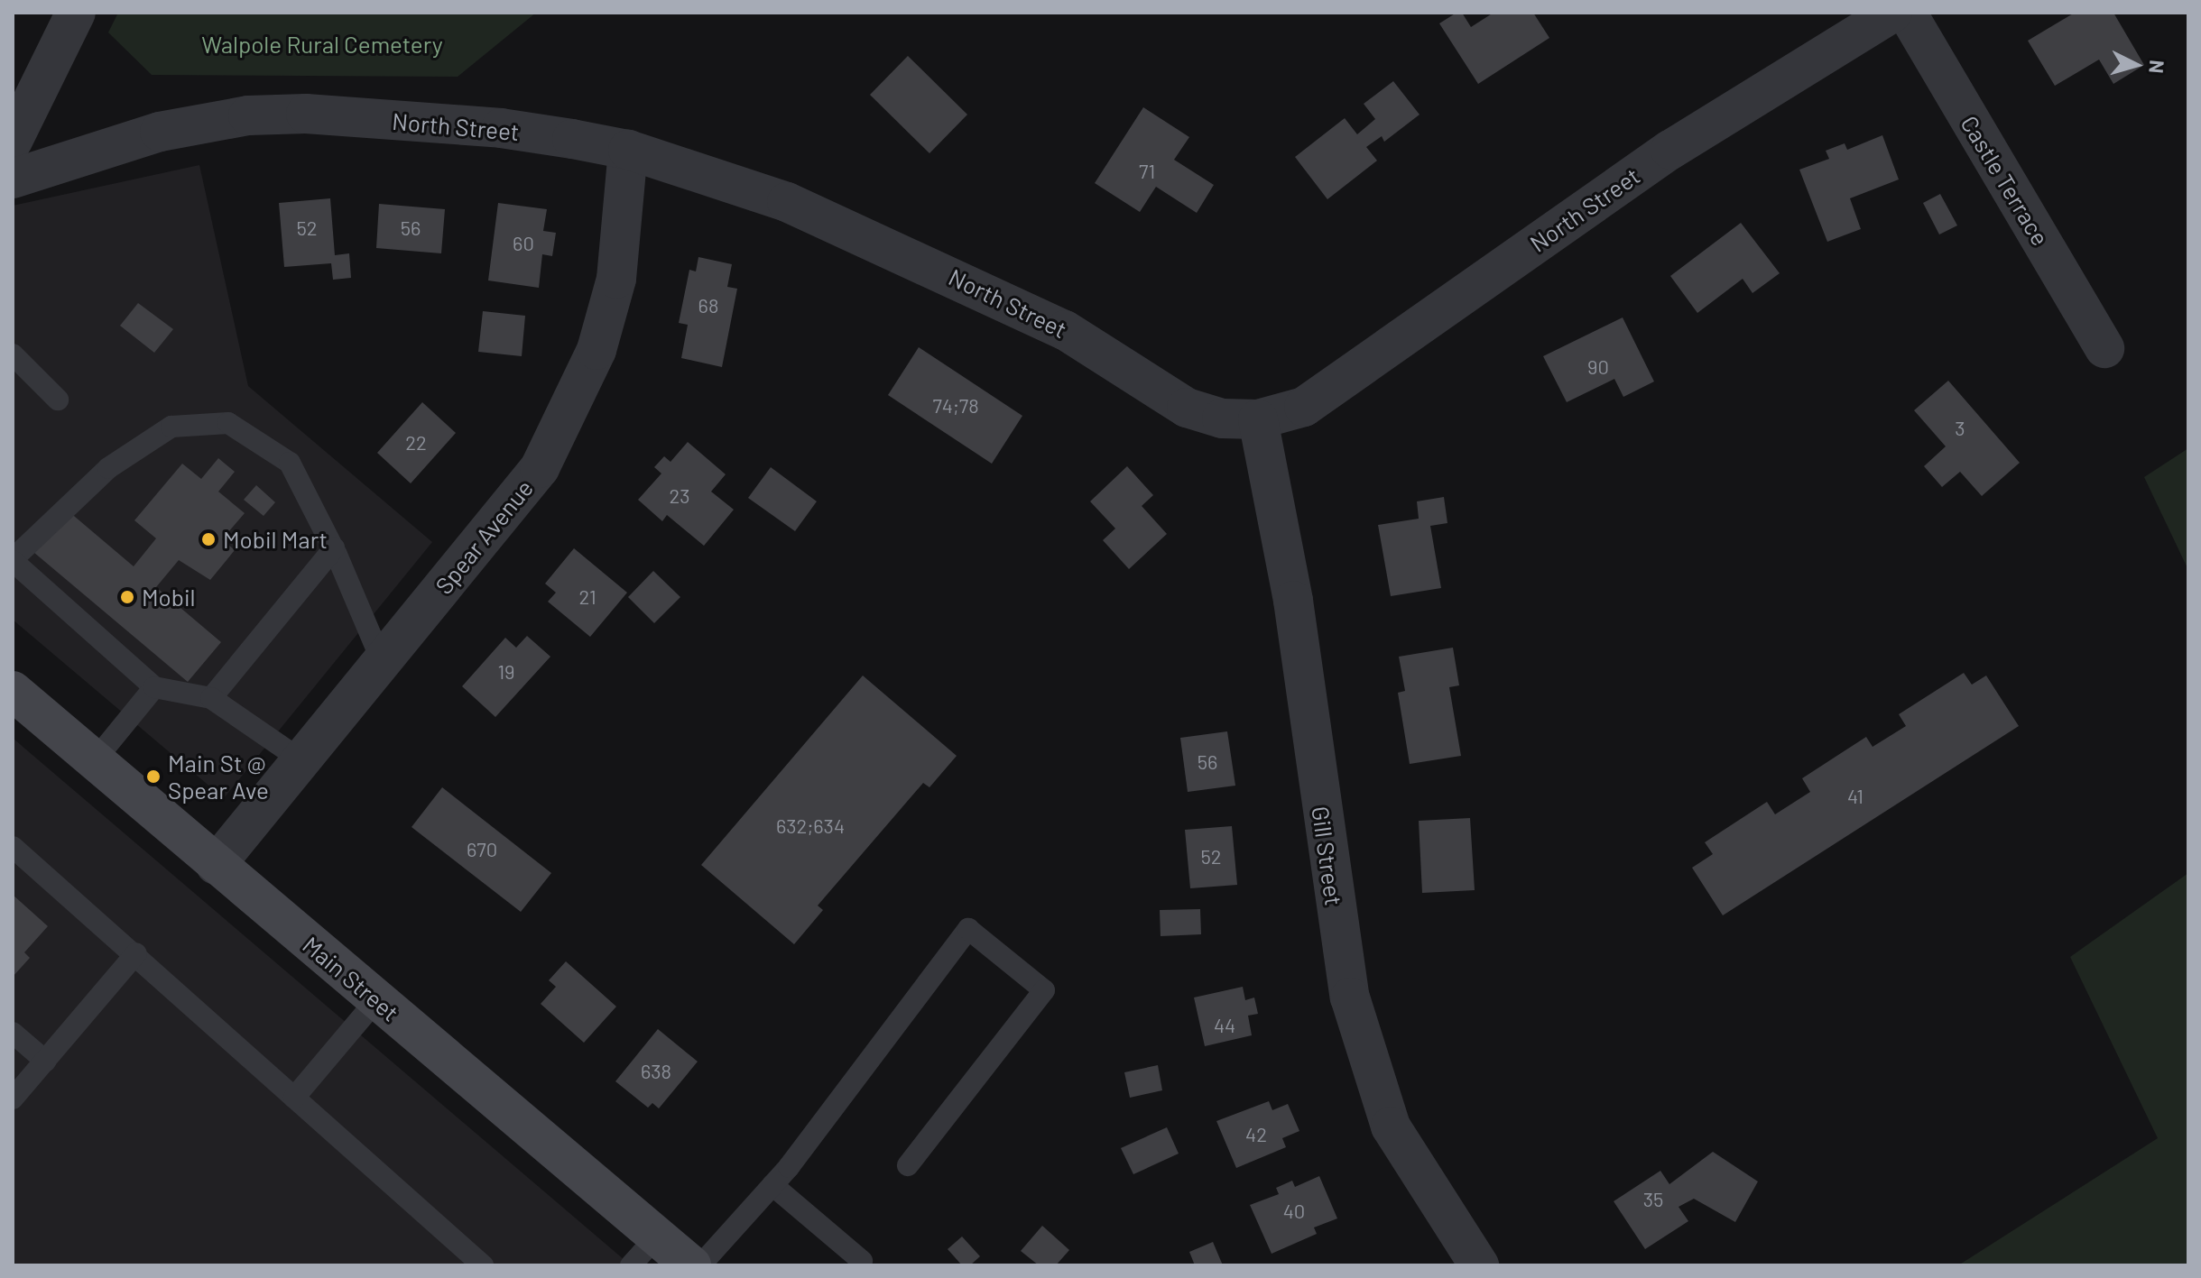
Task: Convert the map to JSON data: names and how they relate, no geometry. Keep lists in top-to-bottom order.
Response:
{
  "streets": {
    "main road": ["Main Street"],
    "street": [
      "North Street",
      "Castle Terrace",
      "Spear Avenue",
      "Gill Street"
    ]
  },
  "crossings": [
    ["North Street", "Spear Avenue"],
    ["North Street", "Gill Street"],
    ["Spear Avenue", "Main Street"]
  ],
  "parks": ["Walpole Rural Cemetery"],
  "places": ["Mobil Mart", "Mobil", "Main St @ Spear Ave"],
  "house_numbers": [
    "71",
    "52",
    "56",
    "60",
    "68",
    "90",
    "74;78",
    "3",
    "22",
    "23",
    "21",
    "19",
    "56",
    "41",
    "632;634",
    "670",
    "52",
    "44",
    "638",
    "42",
    "35",
    "40"
  ],
  "north": "right"
}
